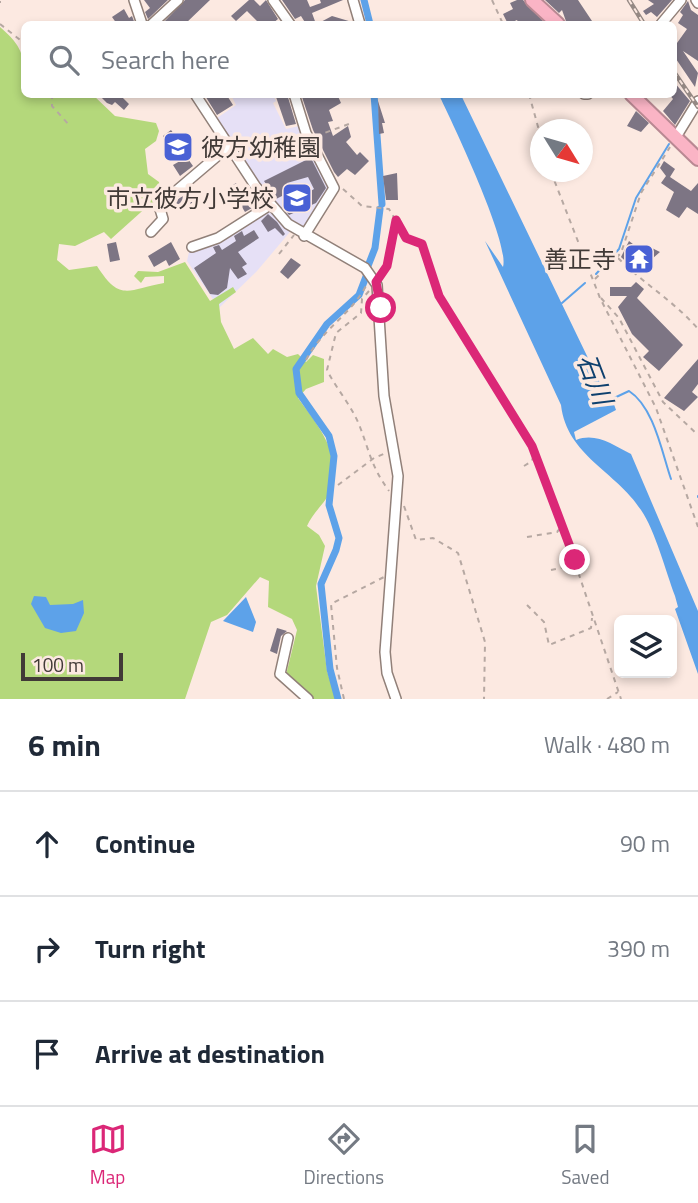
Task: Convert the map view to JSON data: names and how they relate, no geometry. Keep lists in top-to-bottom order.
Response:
{
  "water": ["石川"],
  "places": {
    "school or university": ["彼方幼稚園", "市立彼方小学校"],
    "temple": ["善正寺"]
  },
  "scale_bar": "100 m",
  "north": "bottom right",
  "page": {
    "search": "Search here",
    "scale": "100 m",
    "heading": ["6 min", "Walk · 480 m"],
    "list": [
      ["Continue", "90 m"],
      ["Turn right", "390 m"],
      "Arrive at destination"
    ],
    "nav": ["Map", "Directions", "Saved"]
  }
}
